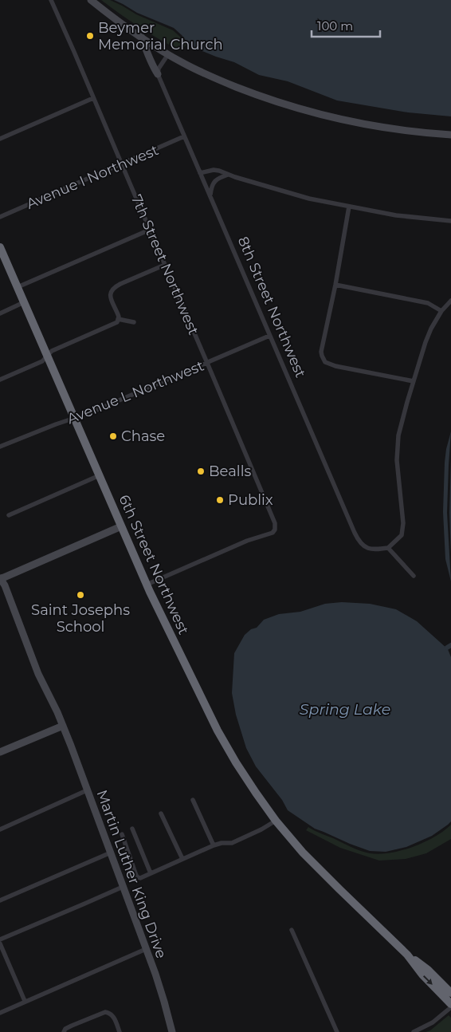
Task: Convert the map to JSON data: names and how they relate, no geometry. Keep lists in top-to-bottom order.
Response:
{
  "streets": {
    "highway": ["6th Street Northwest"],
    "street": [
      "Avenue I Northwest",
      "7th Street Northwest",
      "8th Street Northwest",
      "Avenue L Northwest",
      "Martin Luther King Drive"
    ]
  },
  "crossings": [
    ["Avenue I Northwest", "7th Street Northwest"],
    ["Avenue I Northwest", "8th Street Northwest"],
    ["7th Street Northwest", "Avenue L Northwest"],
    ["7th Street Northwest", "6th Street Northwest"],
    ["8th Street Northwest", "Avenue L Northwest"],
    ["Avenue L Northwest", "6th Street Northwest"]
  ],
  "water": ["Spring Lake"],
  "places": [
    "Beymer Memorial Church",
    "Chase",
    "Bealls",
    "Publix",
    "Saint Josephs School"
  ],
  "scale_bar": "100 m"
}
